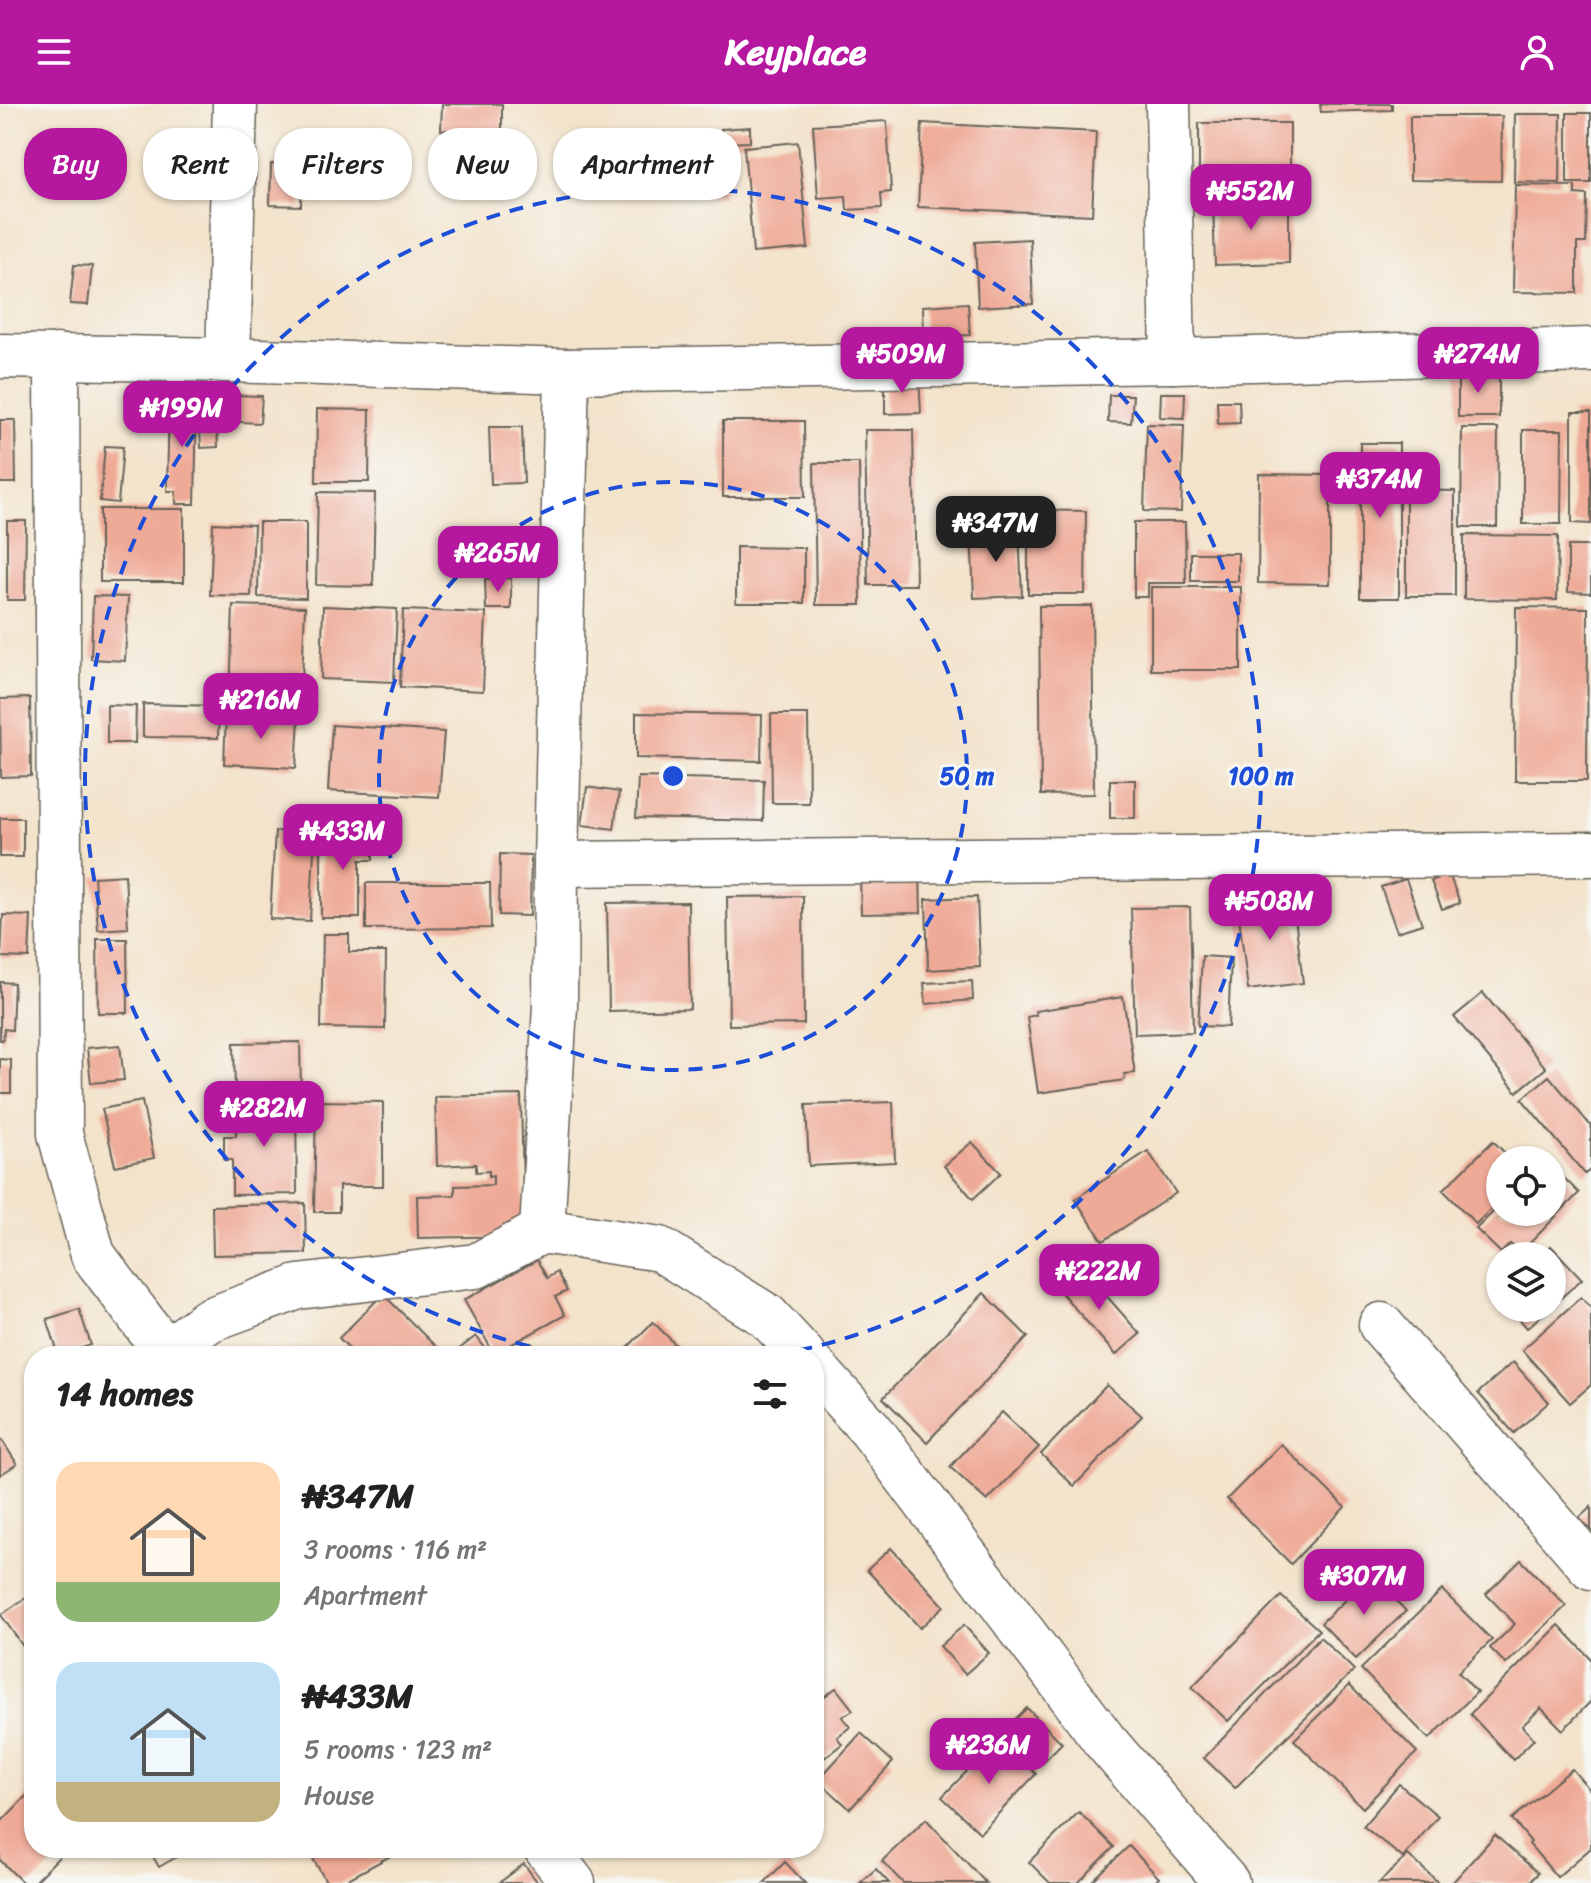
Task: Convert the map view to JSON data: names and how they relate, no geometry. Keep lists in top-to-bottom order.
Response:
{
  "page": {
    "header": "Keyplace",
    "chip": [
      "Buy",
      "Rent",
      "Filters",
      "New",
      "Apartment"
    ],
    "price": [
      "₦552M",
      "₦509M",
      "₦274M",
      "₦199M",
      "₦374M",
      "₦347M",
      "₦265M",
      "₦216M",
      "₦433M",
      "₦508M",
      "₦282M",
      "₦222M",
      "₦307M",
      "₦236M"
    ],
    "heading": "14 homes",
    "list": [
      {
        "name": "₦347M",
        "note": "3 rooms · 116 m² · Apartment"
      },
      {
        "name": "₦433M",
        "note": "5 rooms · 123 m² · House"
      }
    ]
  },
  "rings": ["50 m", "100 m"]
}
